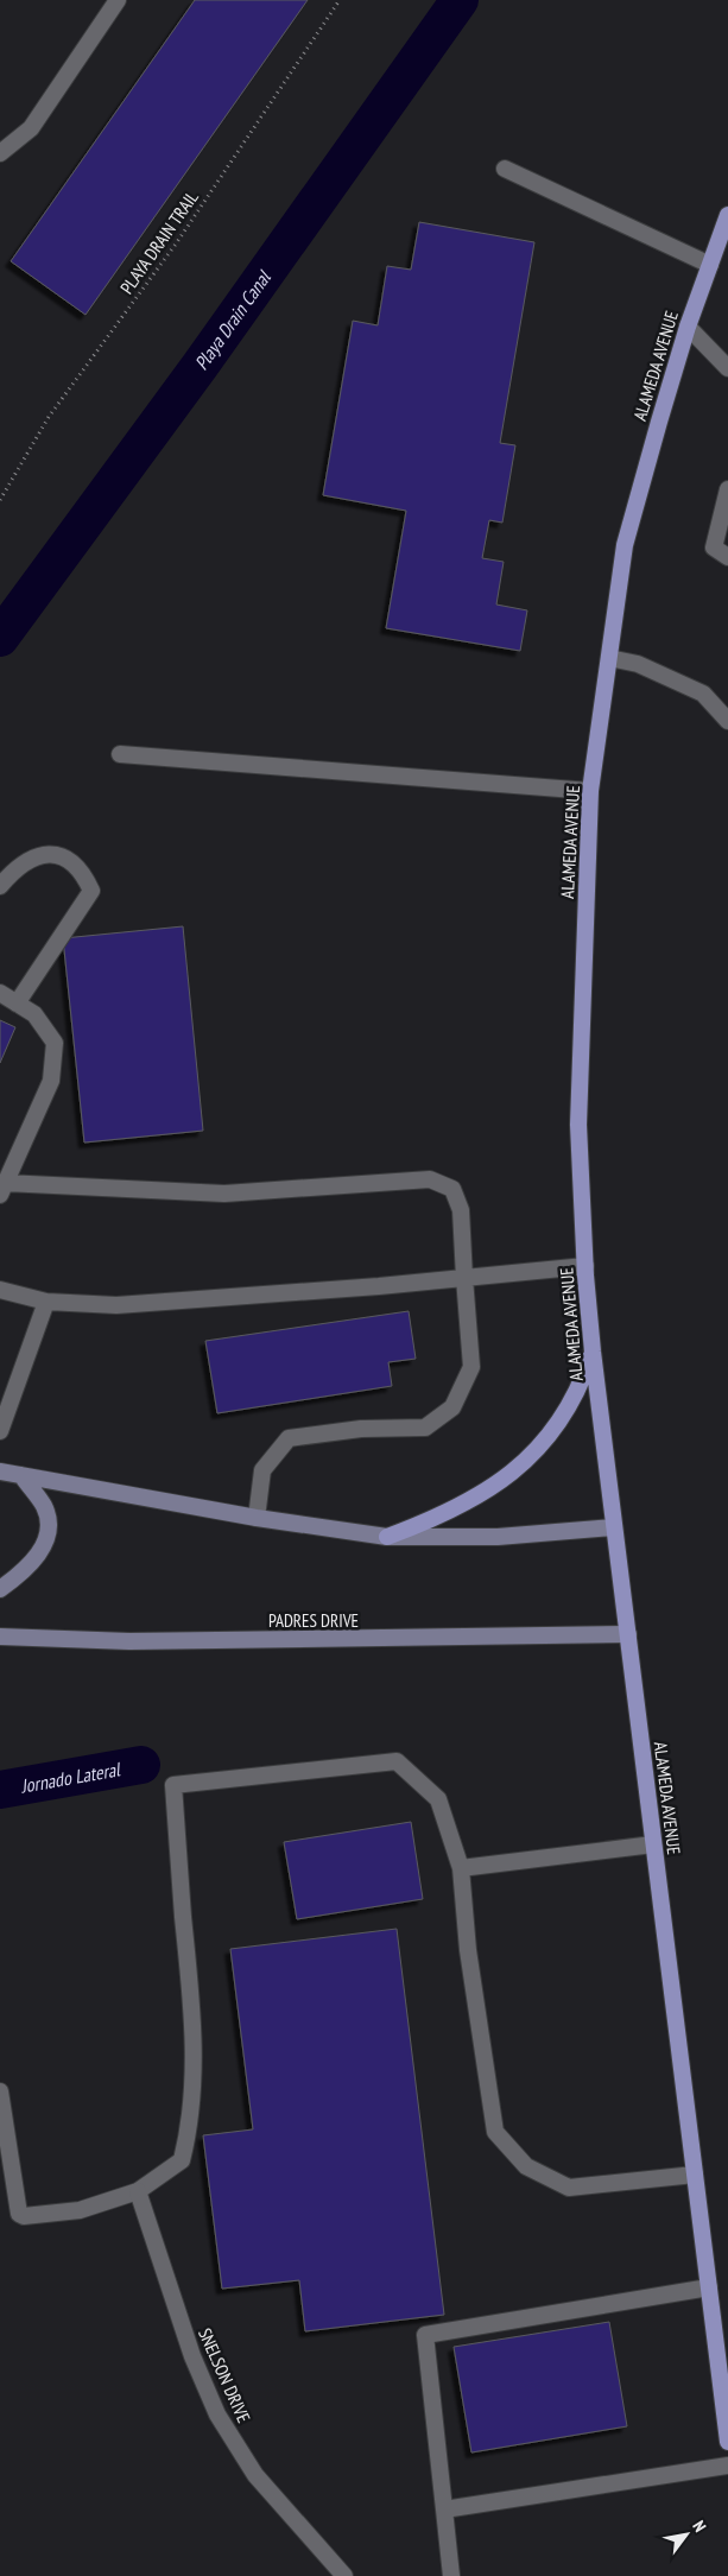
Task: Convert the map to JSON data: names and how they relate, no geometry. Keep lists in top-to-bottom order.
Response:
{
  "streets": {
    "main road": ["ALAMEDA AVENUE", "PADRES DRIVE"],
    "street": ["SNELSON DRIVE"],
    "path": ["PLAYA DRAIN TRAIL"]
  },
  "crossings": [
    ["ALAMEDA AVENUE", "PADRES DRIVE"]
  ],
  "water": ["Playa Drain Canal", "Jornado Lateral"],
  "north": "top right"
}
